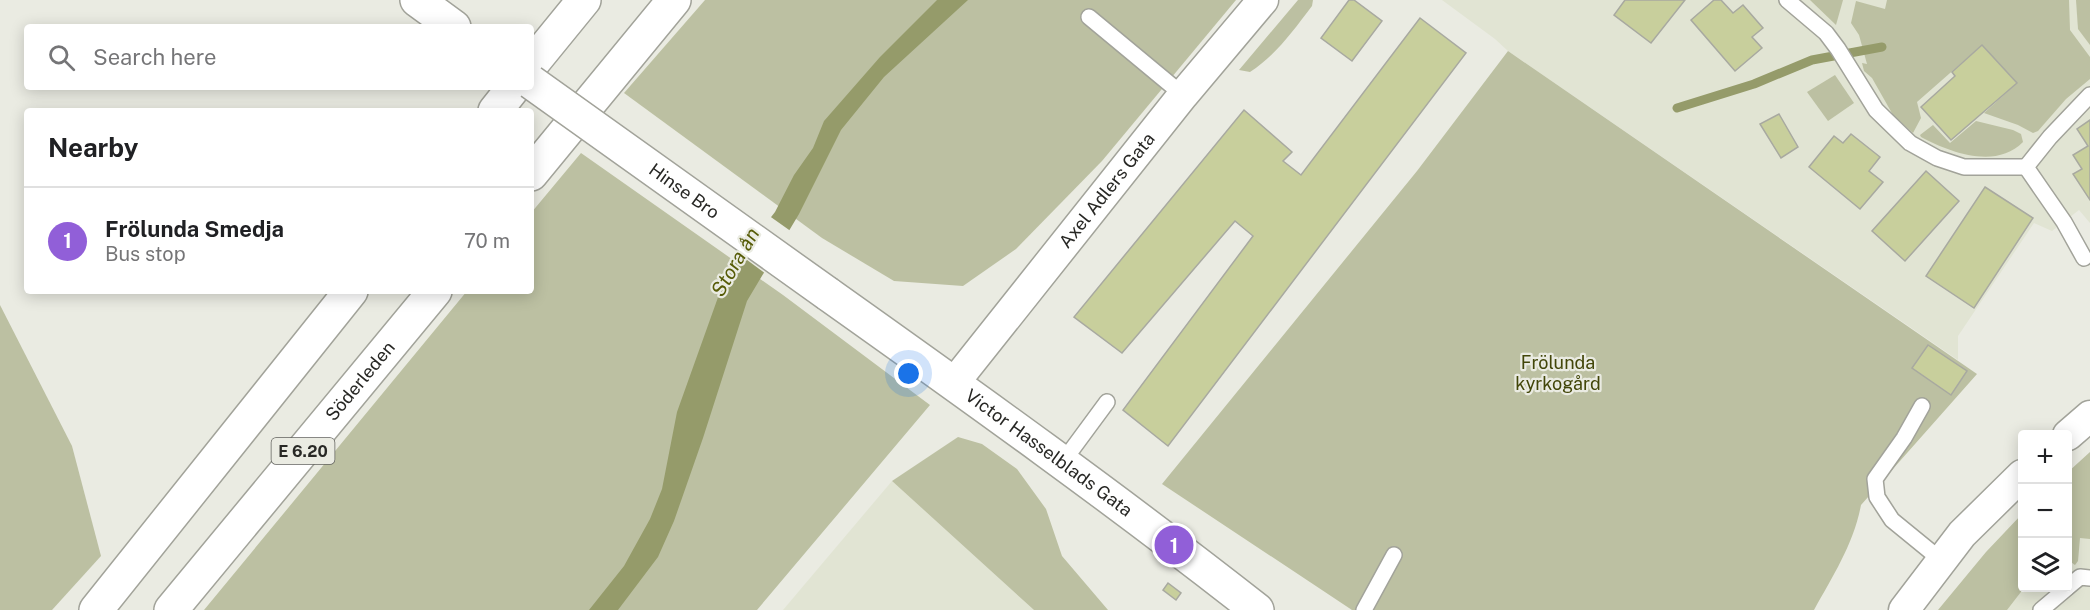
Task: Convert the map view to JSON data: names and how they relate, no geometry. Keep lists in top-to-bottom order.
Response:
{
  "streets": {
    "main road": [
      "Hinse Bro",
      "Söderleden",
      "E 6.20",
      "Victor Hasselblads Gata"
    ],
    "street": ["Axel Adlers Gata"]
  },
  "crossings": [
    ["Axel Adlers Gata", "Hinse Bro"],
    ["Axel Adlers Gata", "Victor Hasselblads Gata"],
    ["Hinse Bro", "Victor Hasselblads Gata"]
  ],
  "water": ["Stora ån"],
  "parks": ["Frölunda kyrkogård"],
  "page": {
    "search": "Search here",
    "heading": "Nearby",
    "list": [
      {
        "mark": "1",
        "name": "Frölunda Smedja",
        "note": "Bus stop",
        "value": "70 m"
      }
    ],
    "map_buttons": ["+", "−"],
    "pins": "1"
  }
}
